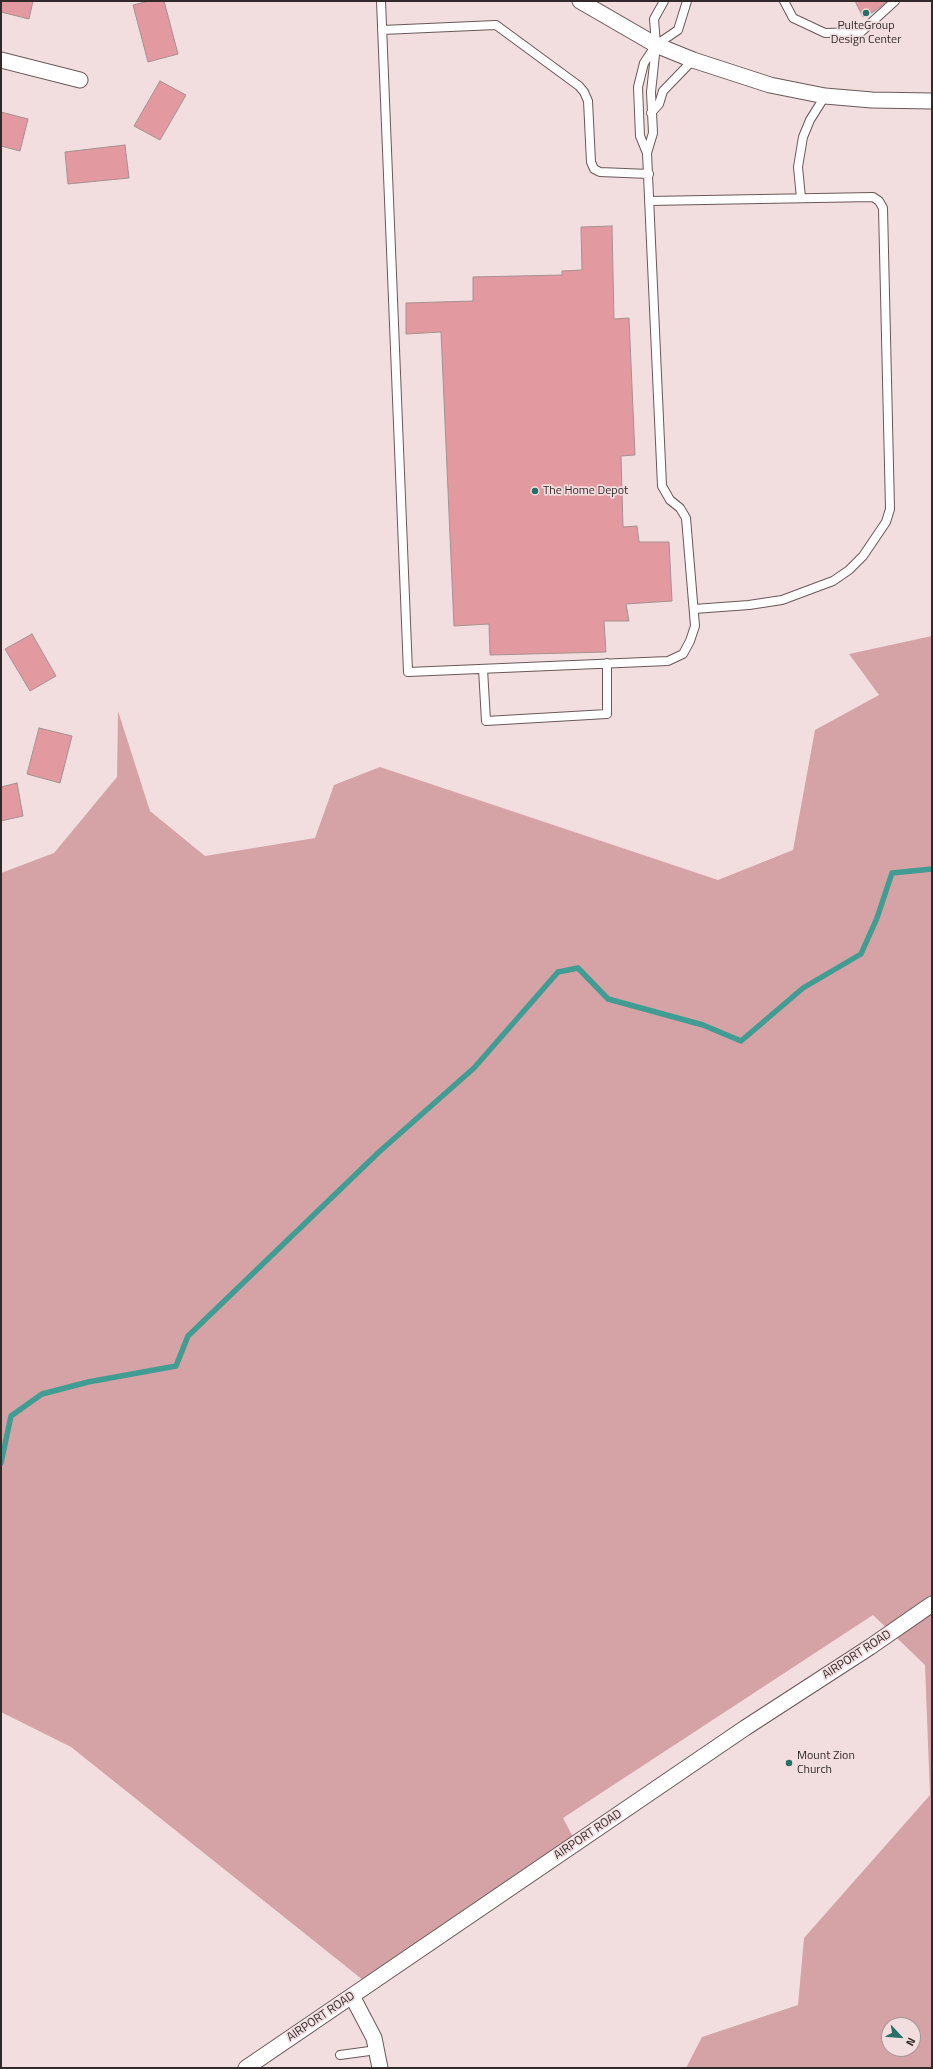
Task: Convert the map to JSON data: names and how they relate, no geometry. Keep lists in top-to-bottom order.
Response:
{
  "streets": {
    "street": ["AIRPORT ROAD"]
  },
  "places": ["PulteGroup Design Center", "The Home Depot", "Mount Zion Church"],
  "north": "bottom right"
}
